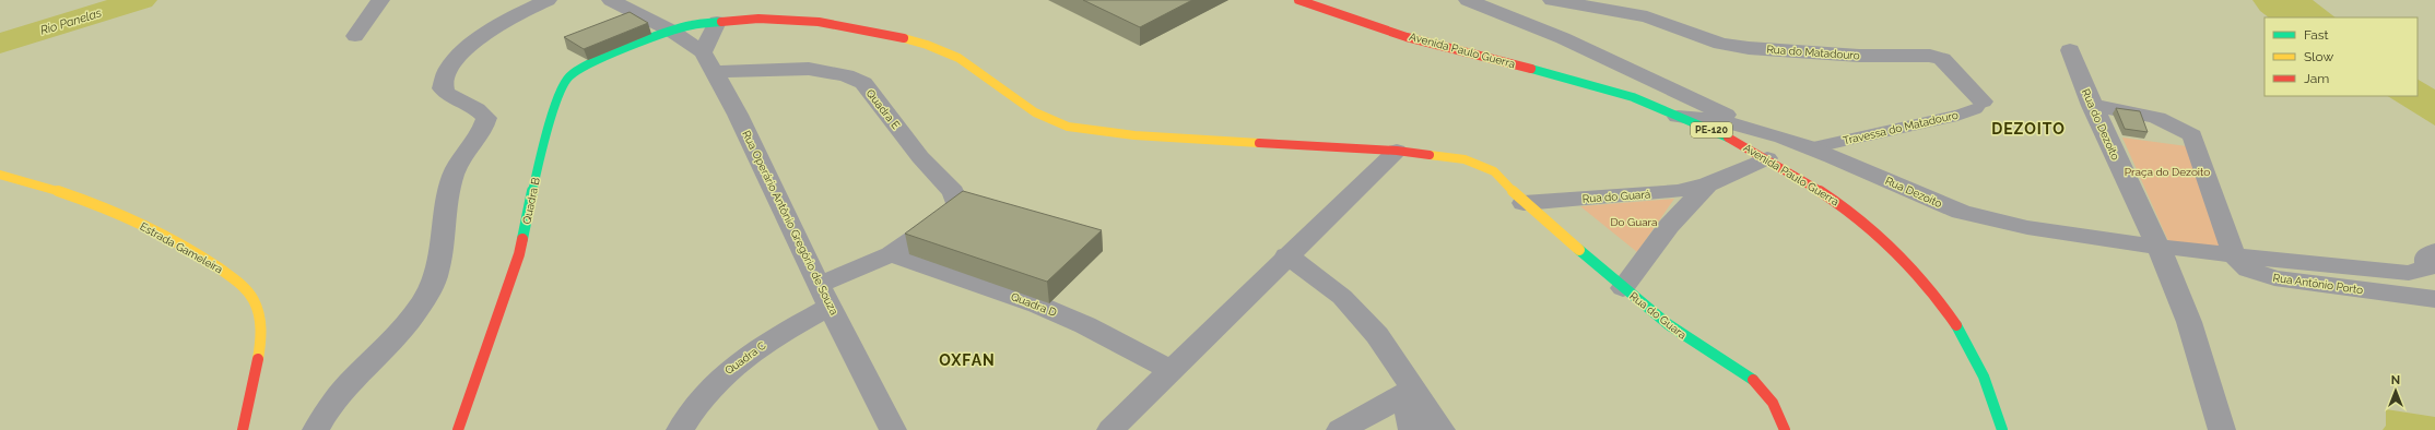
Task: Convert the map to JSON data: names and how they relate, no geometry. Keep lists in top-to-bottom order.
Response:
{
  "streets": {
    "street": [
      "Avenida Paulo Guerra",
      "Rua do Matadouro",
      "Quadra E",
      "Rua do Dezoito",
      "PE-120",
      "Rua Dezoito",
      "Rua do Guará",
      "Quadra B",
      "Rua Operário Antônio Gregório de Souza",
      "Estrada Gameleira",
      "Rua Antônio Porto",
      "Quadra D",
      "Rua do Guara",
      "Quadra C"
    ],
    "lane": ["Travessa do Matadouro"]
  },
  "crossings": [
    ["Avenida Paulo Guerra", "Rua Dezoito"],
    ["Avenida Paulo Guerra", "Rua do Guará"],
    ["Rua do Matadouro", "Travessa do Matadouro"],
    ["Quadra E", "Rua Operário Antônio Gregório de Souza"],
    ["Quadra E", "Quadra C"],
    ["Rua do Dezoito", "Rua Dezoito"],
    ["Travessa do Matadouro", "Rua Dezoito"],
    ["Rua do Guará", "Rua do Guara"],
    ["Quadra B", "Rua Operário Antônio Gregório de Souza"],
    ["Quadra B", "Rua do Guara"],
    ["Rua Operário Antônio Gregório de Souza", "Quadra C"],
    ["Quadra D", "Quadra C"]
  ],
  "districts": ["DEZOITO", "OXFAN"],
  "water": ["Rio Panelas"],
  "parks": ["Praça do Dezoito", "Do Guara"],
  "legend": ["Fast", "Slow", "Jam"],
  "north": "top"
}
